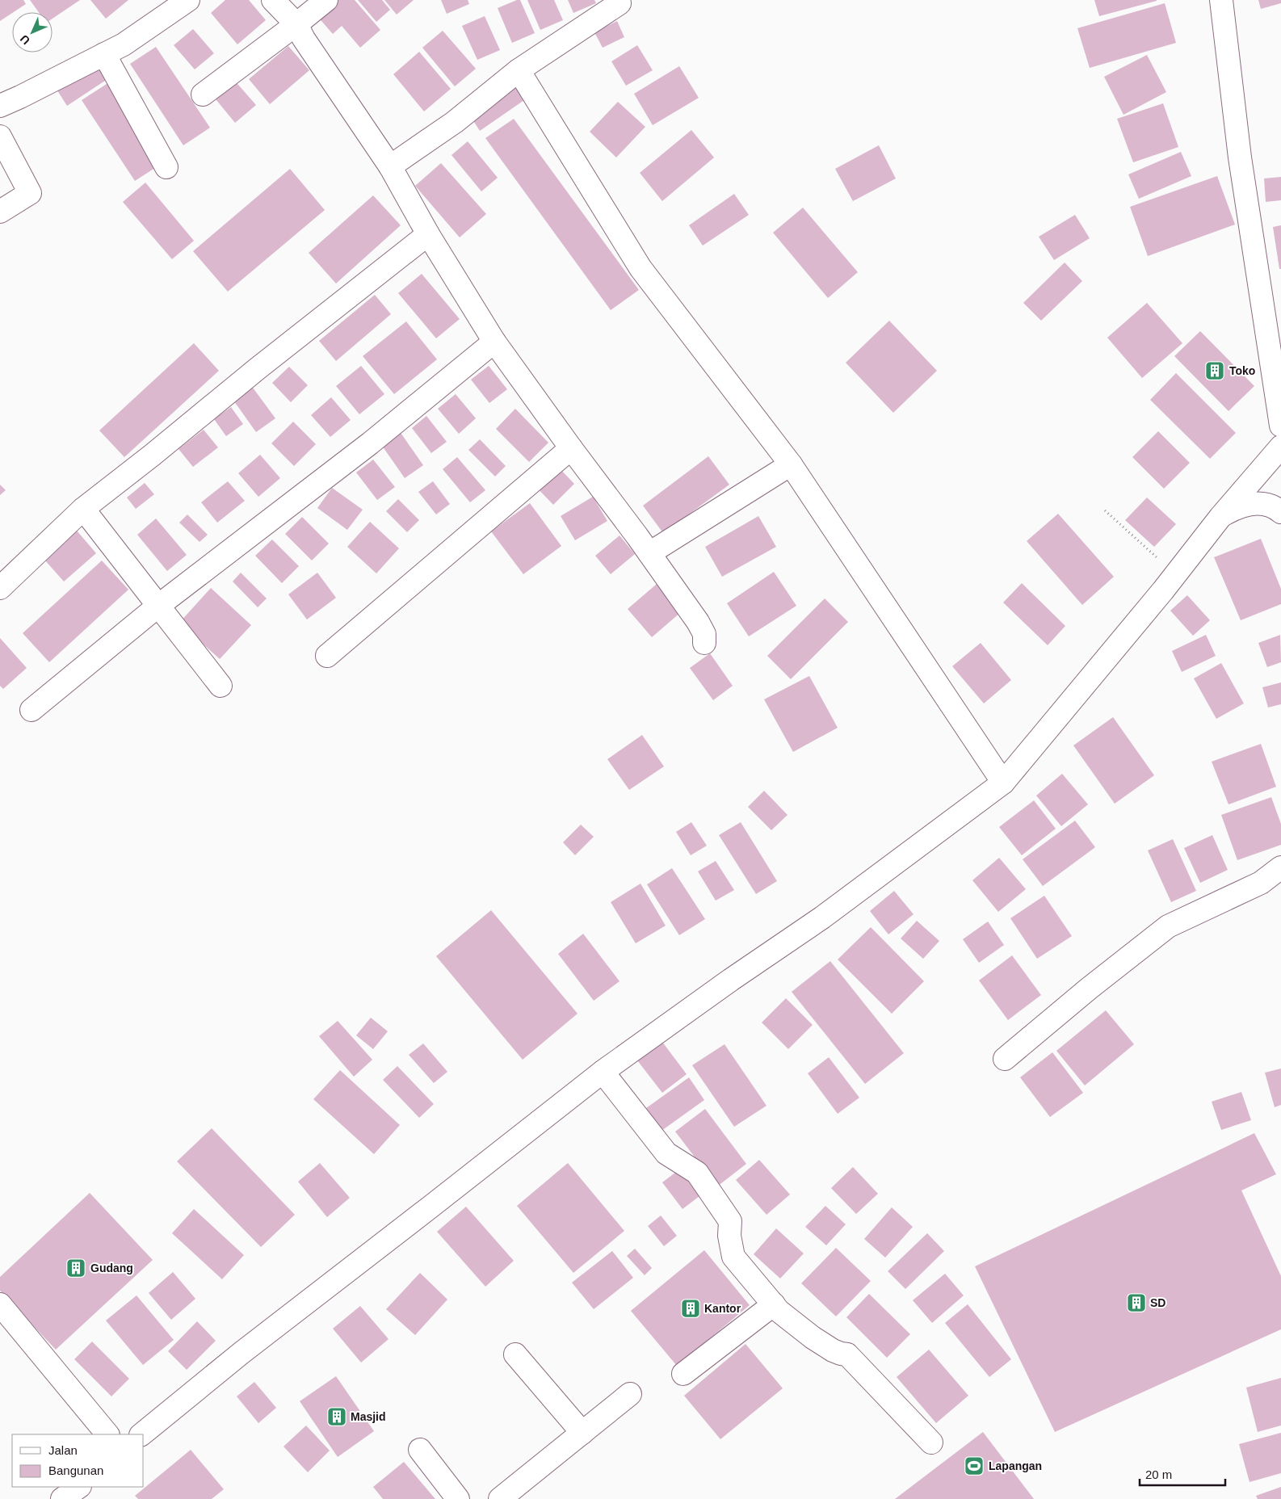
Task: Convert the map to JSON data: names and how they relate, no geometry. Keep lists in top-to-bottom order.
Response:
{
  "places": {
    "building": [
      "Toko",
      "Gudang",
      "SD",
      "Kantor",
      "Masjid"
    ],
    "sports": ["Lapangan"]
  },
  "legend": ["Jalan", "Bangunan"],
  "scale_bar": "20 m",
  "north": "bottom left"
}
